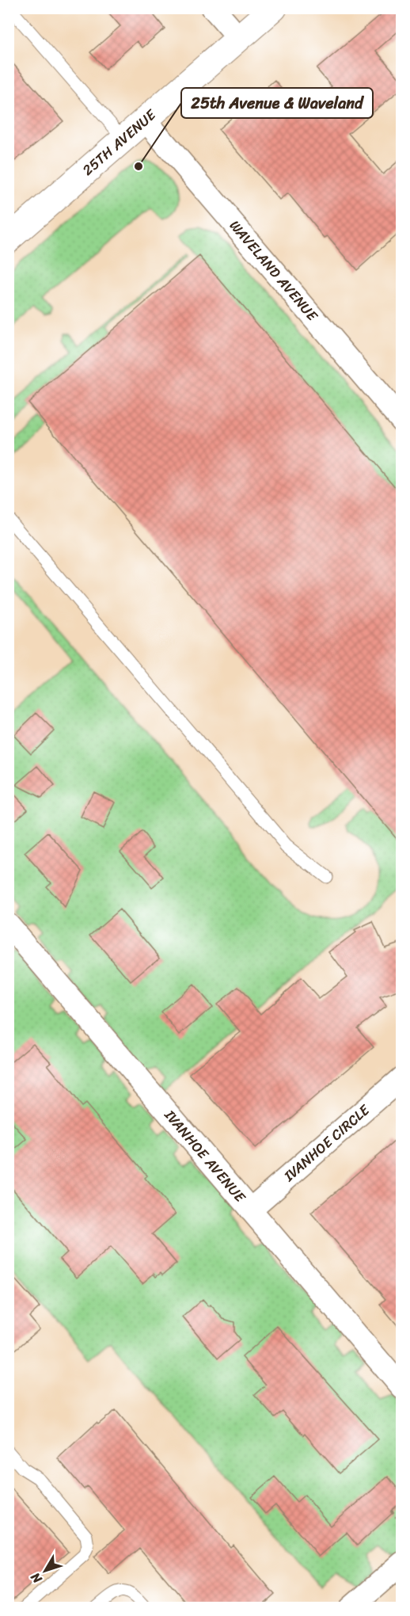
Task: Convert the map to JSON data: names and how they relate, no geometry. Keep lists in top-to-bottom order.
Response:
{
  "streets": {
    "street": [
      "25TH AVENUE",
      "WAVELAND AVENUE",
      "IVANHOE CIRCLE",
      "IVANHOE AVENUE"
    ]
  },
  "crossings": [
    ["25TH AVENUE", "WAVELAND AVENUE"],
    ["IVANHOE CIRCLE", "IVANHOE AVENUE"]
  ],
  "places": ["25th Avenue & Waveland"],
  "north": "bottom left"
}
